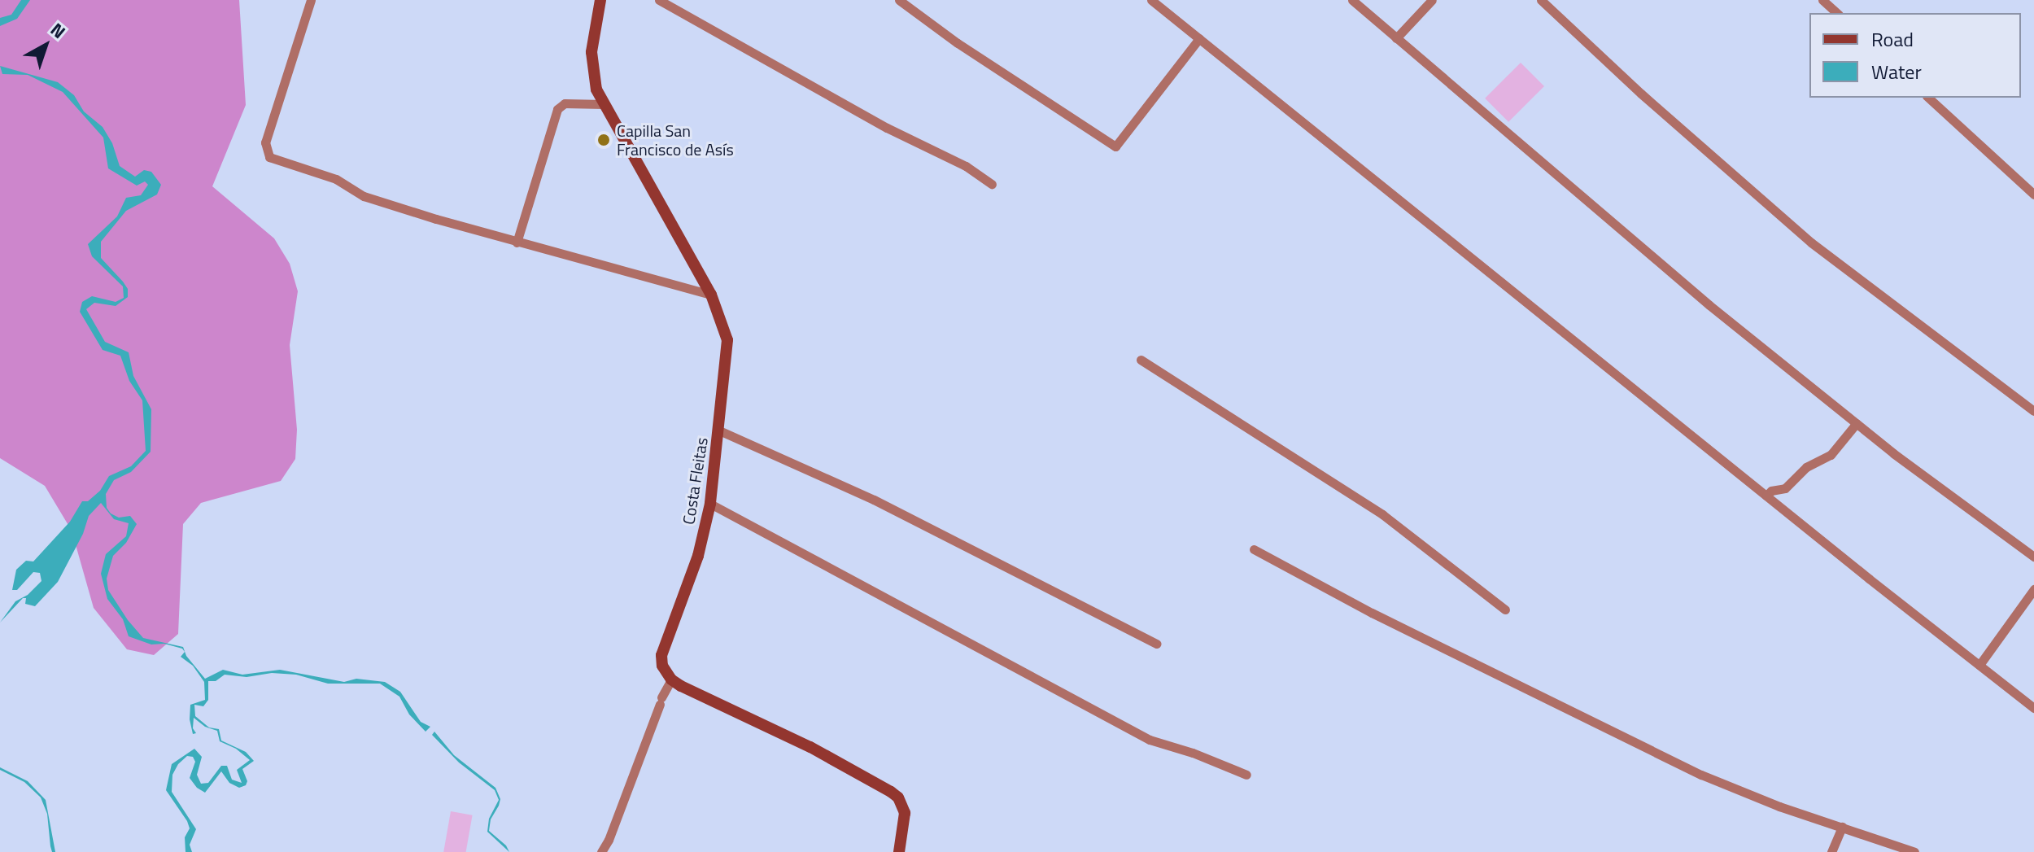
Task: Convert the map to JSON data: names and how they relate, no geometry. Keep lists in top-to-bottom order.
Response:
{
  "streets": {
    "main road": ["Costa Fleitas"]
  },
  "places": ["Capilla San Francisco de Asís"],
  "legend": ["Road", "Water"],
  "north": "top right"
}
